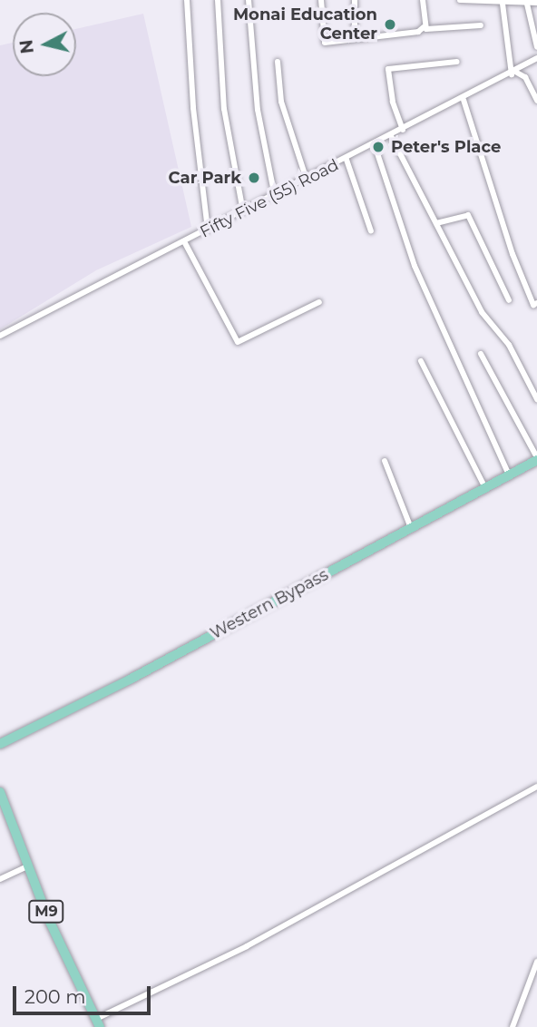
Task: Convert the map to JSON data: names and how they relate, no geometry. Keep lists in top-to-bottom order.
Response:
{
  "streets": {
    "main road": ["Western Bypass", "M9"],
    "street": ["Fifty Five (55) Road"]
  },
  "places": ["Monai Education Center", "Peter's Place", "Car Park"],
  "scale_bar": "200 m",
  "north": "left"
}
